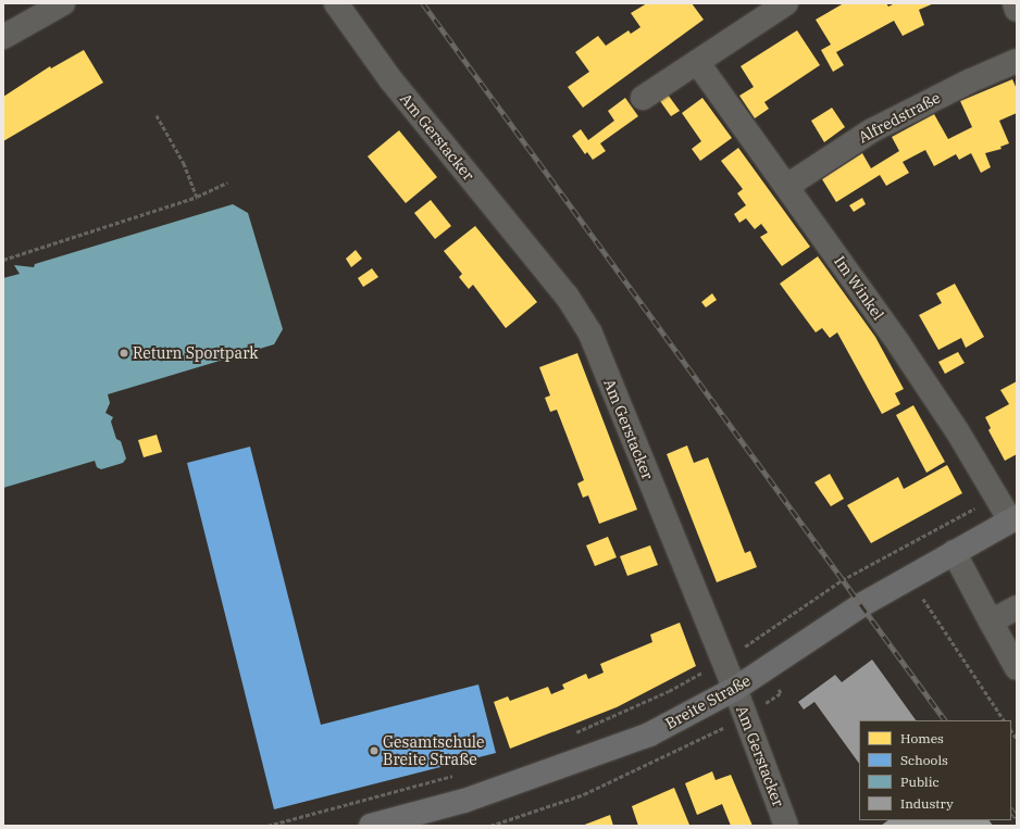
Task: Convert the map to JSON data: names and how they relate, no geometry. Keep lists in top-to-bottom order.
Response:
{
  "streets": {
    "main road": ["Breite Straße"],
    "street": ["Alfredstraße", "Am Gerstacker", "Im Winkel"]
  },
  "crossings": [
    ["Alfredstraße", "Im Winkel"],
    ["Am Gerstacker", "Breite Straße"],
    ["Im Winkel", "Breite Straße"]
  ],
  "places": ["Return Sportpark", "Gesamtschule Breite Straße"],
  "legend": [
    "Homes",
    "Schools",
    "Public",
    "Industry"
  ]
}
